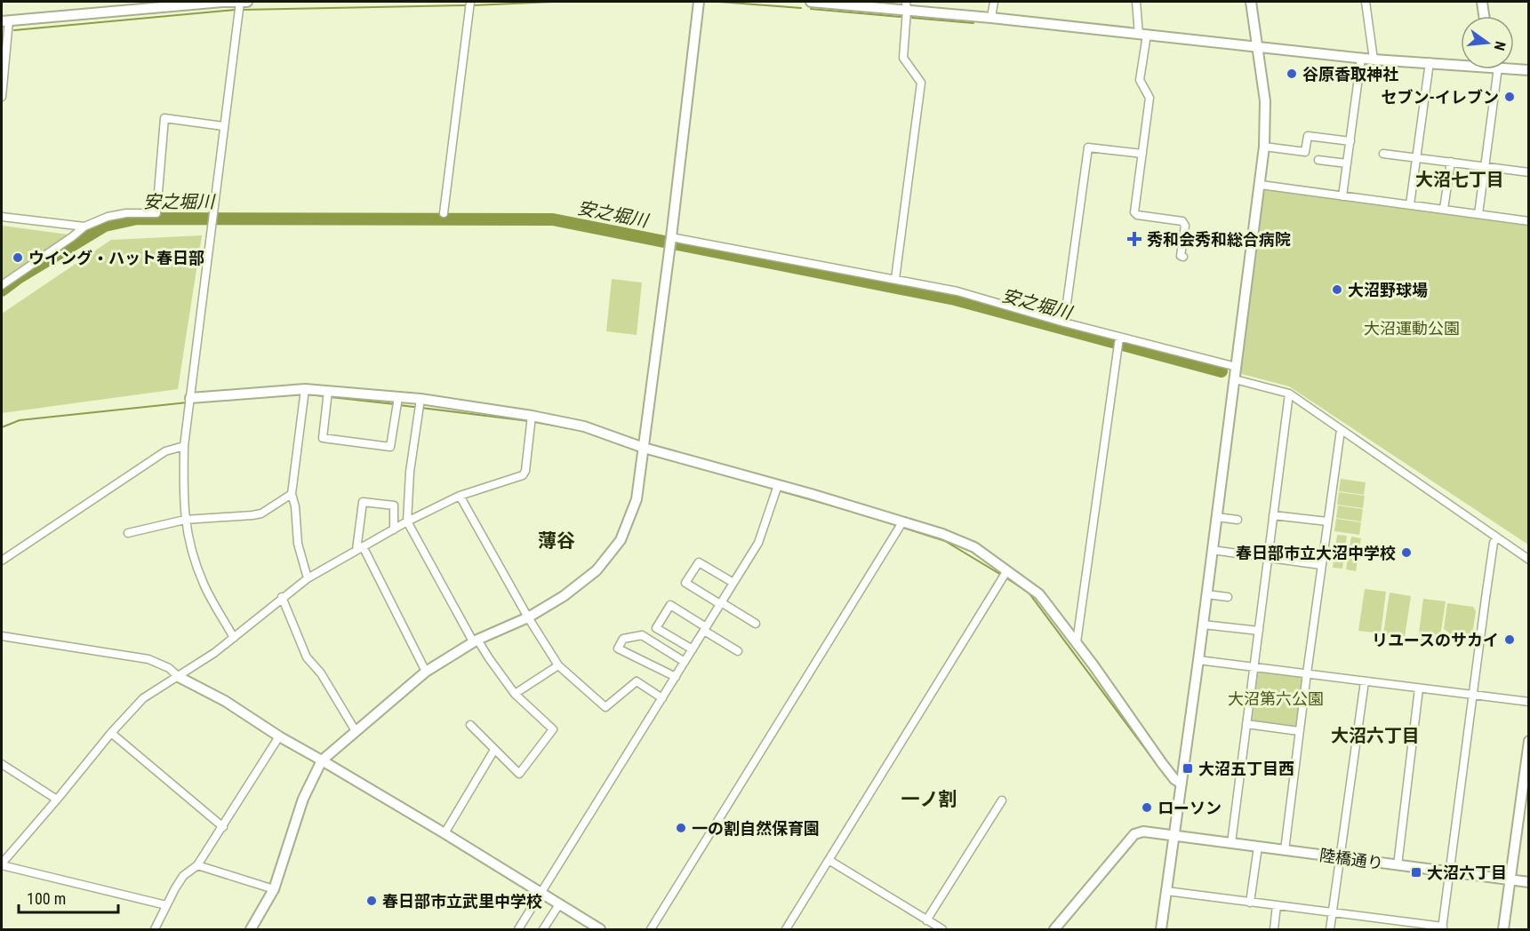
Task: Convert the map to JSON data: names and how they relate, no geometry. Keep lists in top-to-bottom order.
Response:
{
  "streets": {
    "street": ["陸橋通り"]
  },
  "districts": [
    "大沼七丁目",
    "薄谷",
    "大沼六丁目",
    "一ノ割"
  ],
  "water": ["安之堀川"],
  "parks": ["大沼運動公園", "大沼第六公園"],
  "places": {
    "other": [
      "谷原香取神社",
      "セブン-イレブン",
      "ウイング・ハット春日部",
      "大沼野球場",
      "春日部市立大沼中学校",
      "リユースのサカイ",
      "ローソン",
      "一の割自然保育園",
      "春日部市立武里中学校"
    ],
    "health": ["秀和会秀和総合病院"],
    "transit": ["大沼五丁目西", "大沼六丁目"]
  },
  "scale_bar": "100 m",
  "north": "right"
}
